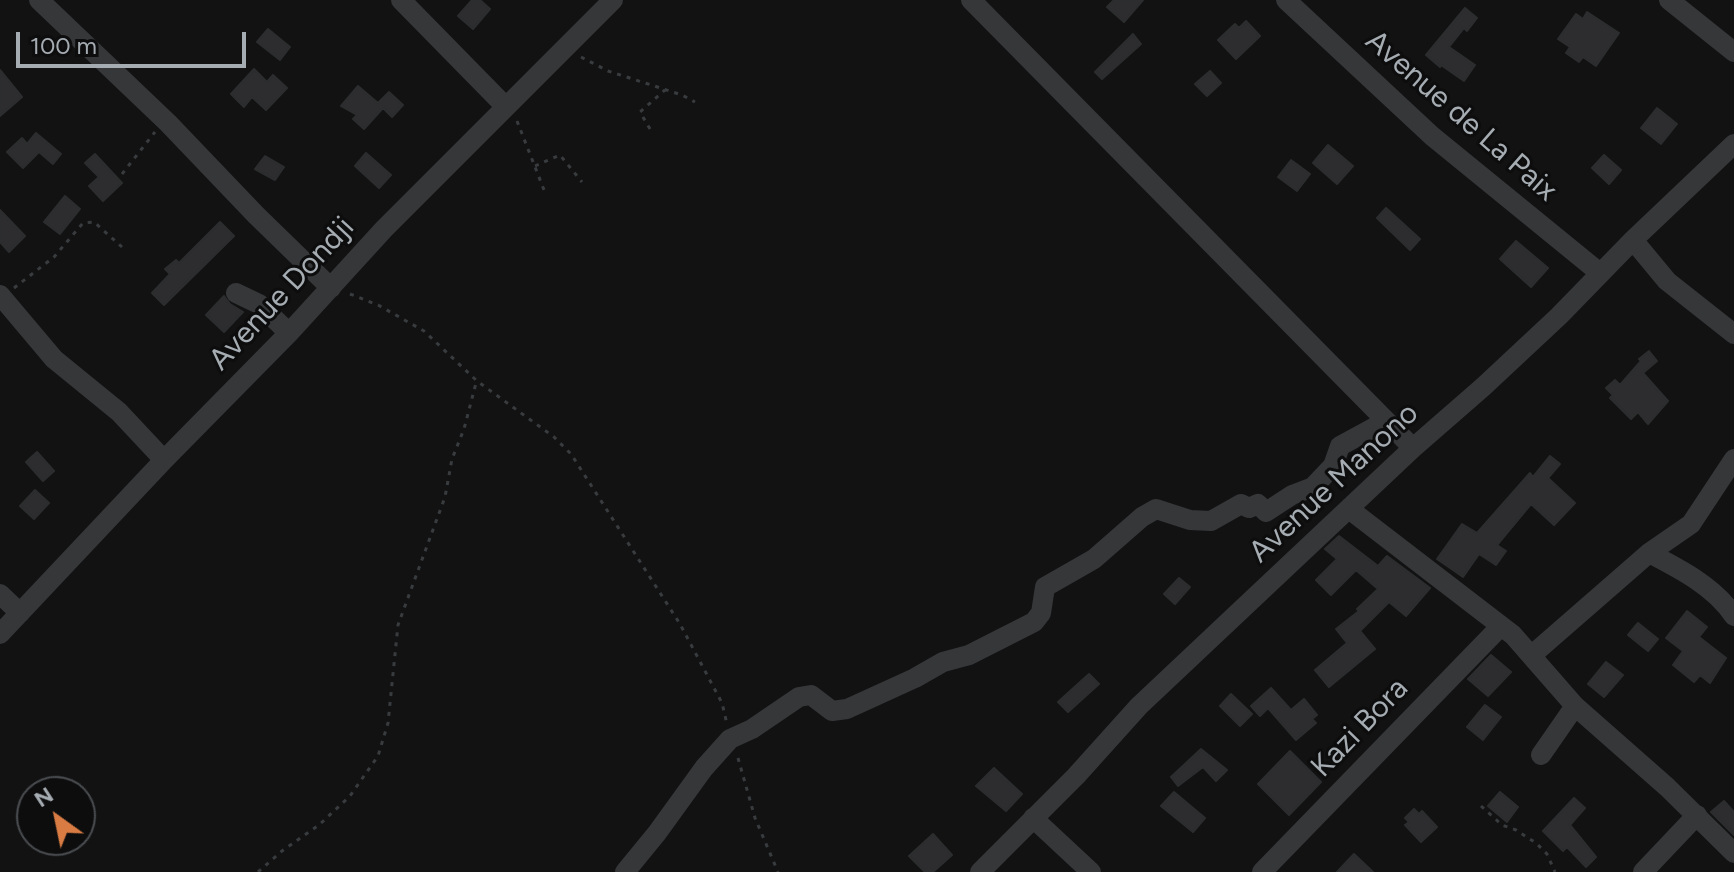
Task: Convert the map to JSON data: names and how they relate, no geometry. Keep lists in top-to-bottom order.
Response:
{
  "streets": {
    "street": [
      "Avenue de La Paix",
      "Avenue Dondji",
      "Avenue Manono",
      "Kazi Bora"
    ]
  },
  "crossings": [
    ["Avenue de La Paix", "Avenue Manono"]
  ],
  "scale_bar": "100 m",
  "north": "top left"
}
